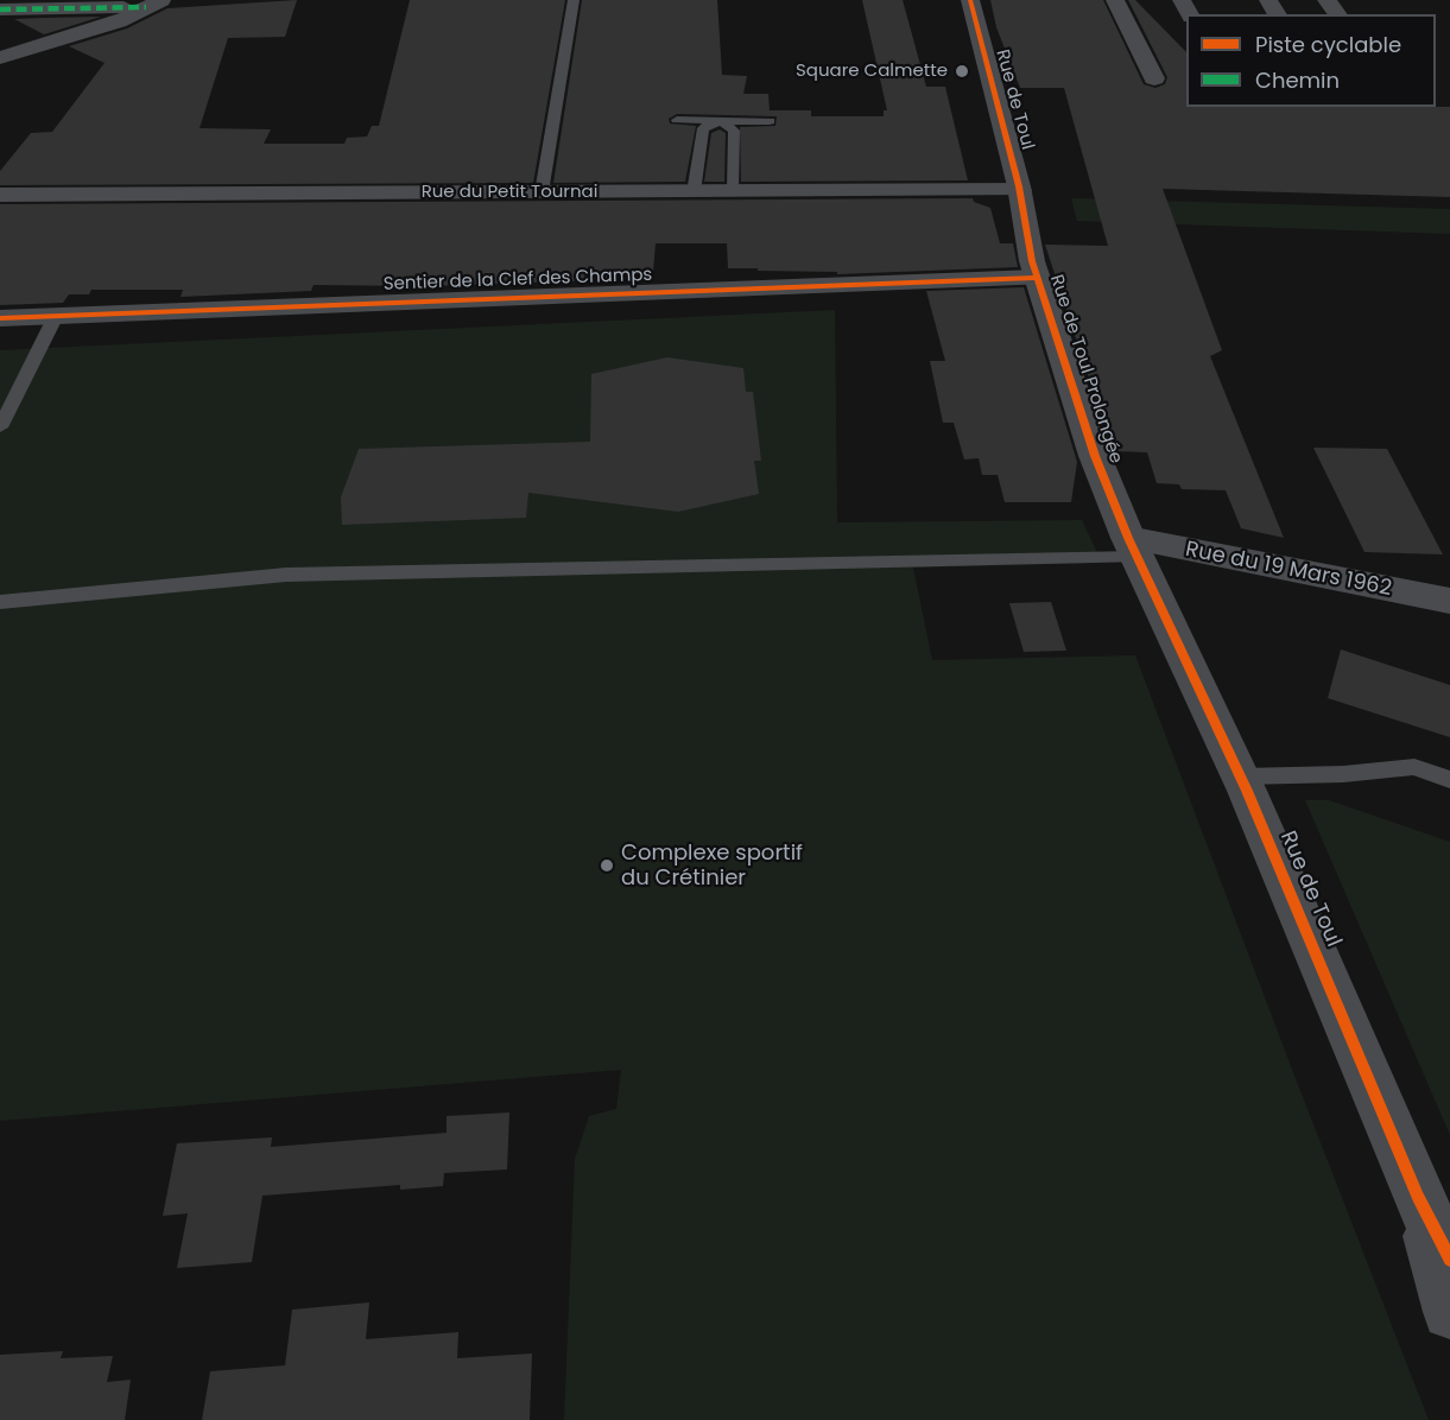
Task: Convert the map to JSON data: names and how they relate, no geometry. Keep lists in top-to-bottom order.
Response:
{
  "streets": {
    "street": [
      "Rue de Toul",
      "Rue du Petit Tournai",
      "Sentier de la Clef des Champs",
      "Rue de Toul Prolongée",
      "Rue du 19 Mars 1962"
    ]
  },
  "crossings": [
    ["Rue de Toul", "Rue du Petit Tournai"],
    ["Rue de Toul", "Rue de Toul Prolongée"],
    ["Rue de Toul", "Rue du 19 Mars 1962"],
    ["Rue du Petit Tournai", "Rue de Toul Prolongée"],
    ["Sentier de la Clef des Champs", "Rue de Toul Prolongée"],
    ["Rue de Toul Prolongée", "Rue du 19 Mars 1962"]
  ],
  "places": ["Square Calmette", "Complexe sportif du Crétinier"],
  "legend": ["Piste cyclable", "Chemin"]
}
